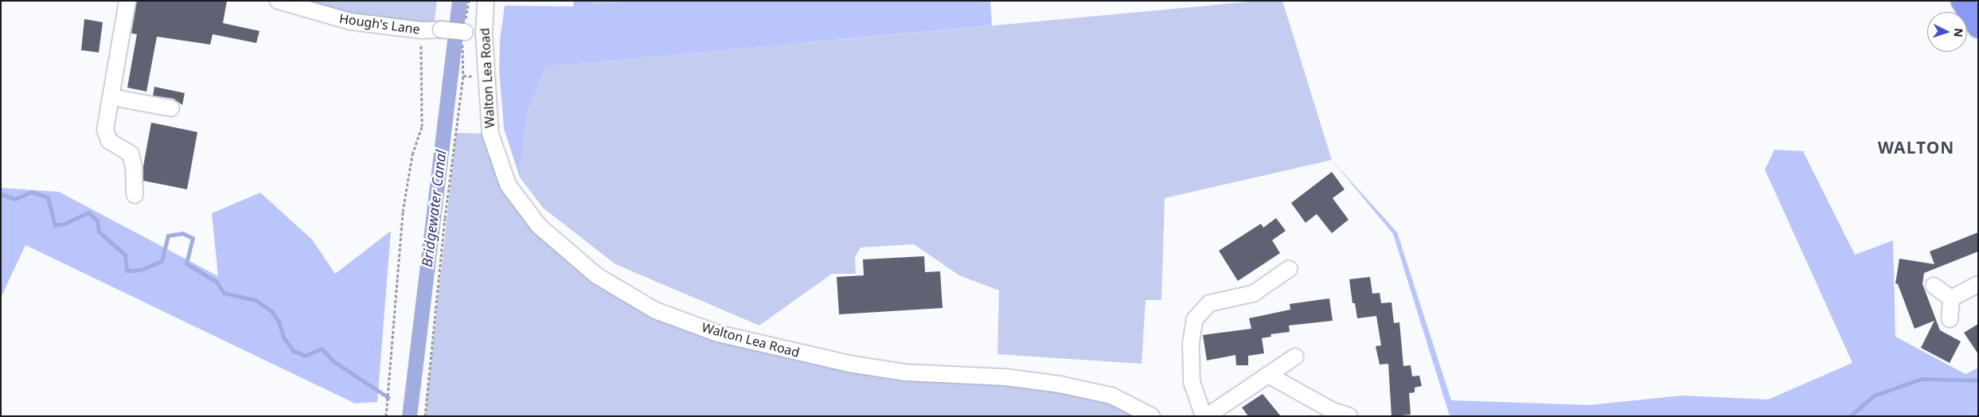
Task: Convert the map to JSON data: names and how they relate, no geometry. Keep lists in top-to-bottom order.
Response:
{
  "streets": {
    "street": ["Hough's Lane", "Walton Lea Road"]
  },
  "crossings": [
    ["Hough's Lane", "Walton Lea Road"]
  ],
  "districts": ["WALTON"],
  "water": ["Bridgewater Canal"],
  "north": "right"
}
